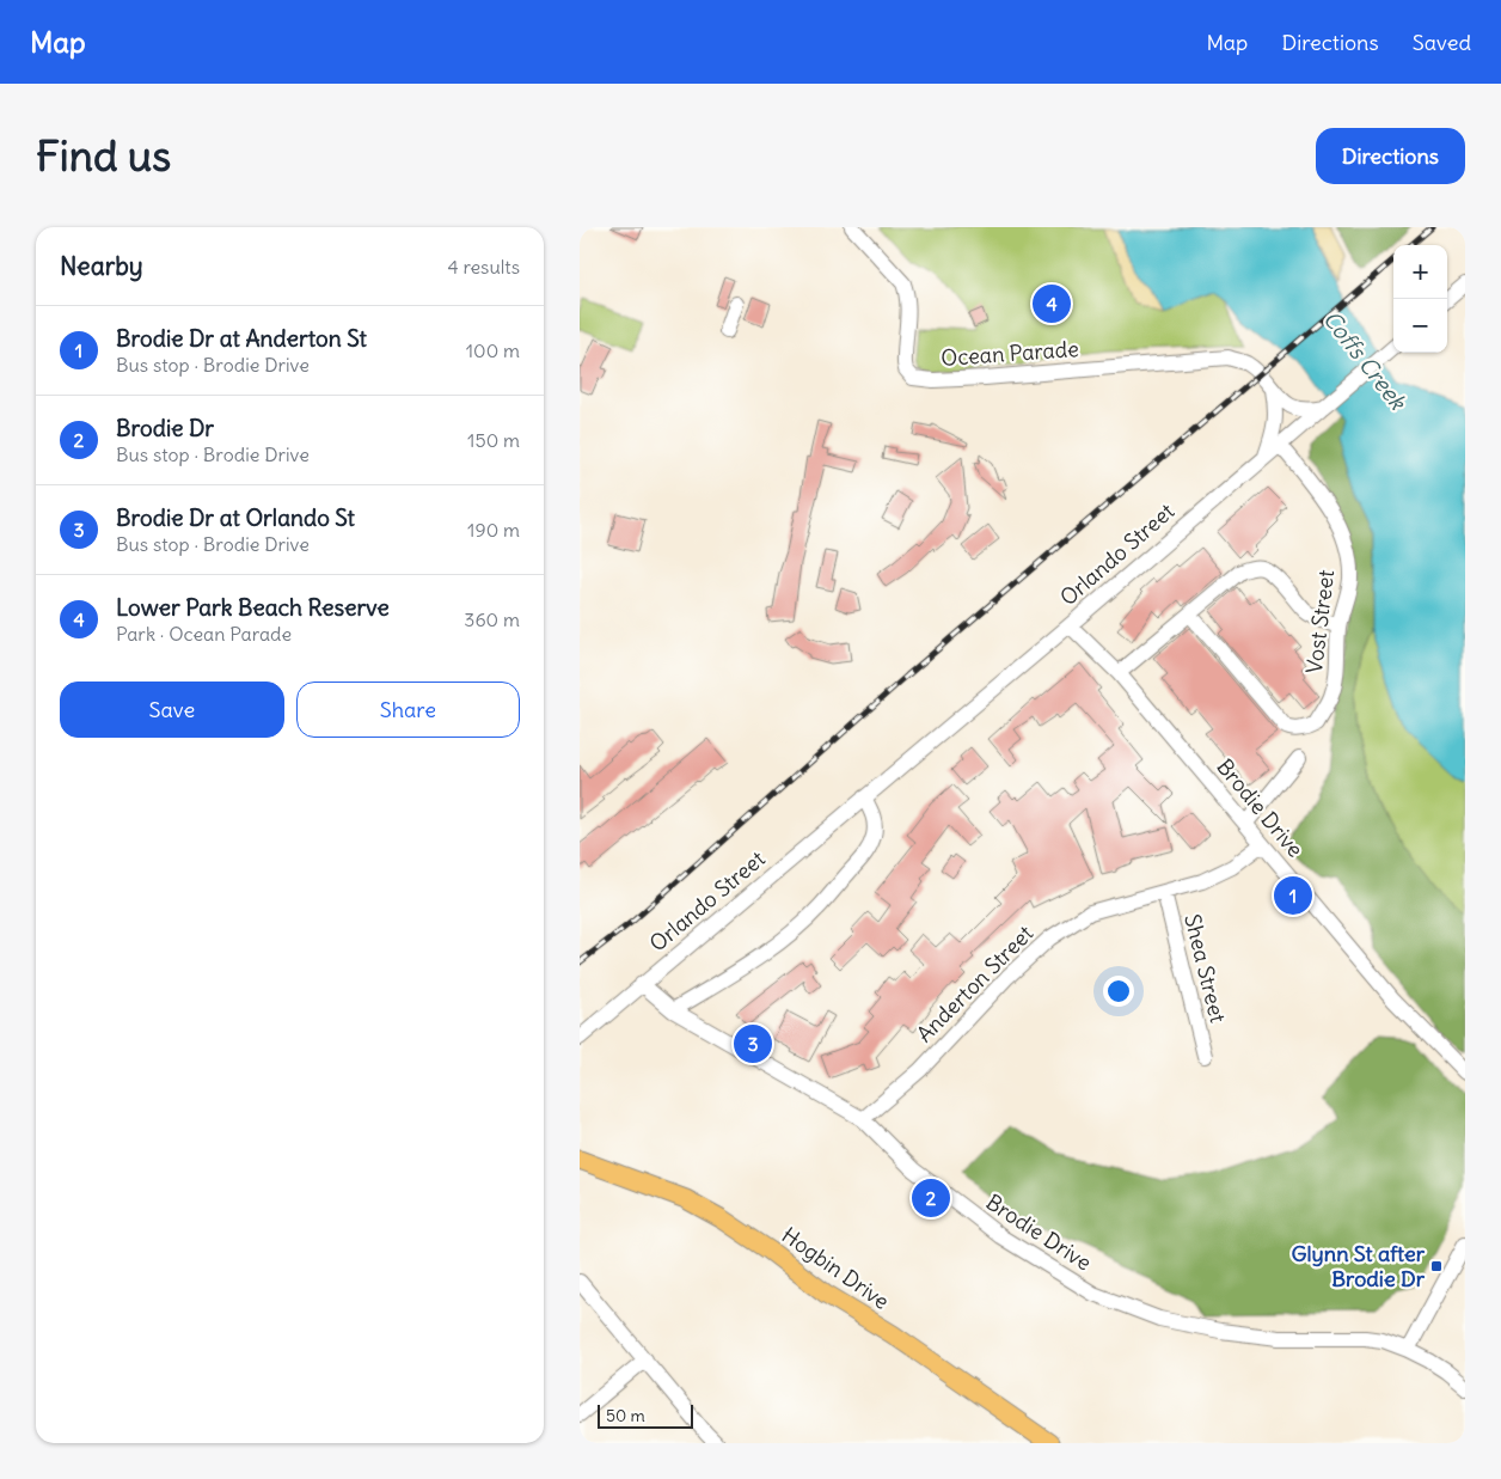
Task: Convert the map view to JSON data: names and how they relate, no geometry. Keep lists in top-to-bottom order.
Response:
{
  "streets": {
    "main road": ["Hogbin Drive"],
    "street": [
      "Ocean Parade",
      "Orlando Street",
      "Vost Street",
      "Brodie Drive",
      "Shea Street",
      "Anderton Street"
    ]
  },
  "crossings": [
    ["Ocean Parade", "Orlando Street"],
    ["Orlando Street", "Vost Street"],
    ["Orlando Street", "Brodie Drive"],
    ["Brodie Drive", "Anderton Street"],
    ["Shea Street", "Anderton Street"]
  ],
  "water": ["Coffs Creek"],
  "places": {
    "transit": ["Glynn St after Brodie Dr"]
  },
  "scale_bar": "50 m",
  "page": {
    "header": "Map",
    "nav": ["Map", "Directions", "Saved"],
    "buttons": [
      "Directions",
      ["Save", "Share"]
    ],
    "title": "Find us",
    "heading": ["Nearby", "4 results"],
    "map_buttons": ["+", "−"],
    "pins": [
      "4",
      "1",
      "3",
      "2"
    ],
    "list": [
      {
        "mark": "1",
        "name": "Brodie Dr at Anderton St",
        "note": "Bus stop · Brodie Drive",
        "value": "100 m"
      },
      {
        "mark": "2",
        "name": "Brodie Dr",
        "note": "Bus stop · Brodie Drive",
        "value": "150 m"
      },
      {
        "mark": "3",
        "name": "Brodie Dr at Orlando St",
        "note": "Bus stop · Brodie Drive",
        "value": "190 m"
      },
      {
        "mark": "4",
        "name": "Lower Park Beach Reserve",
        "note": "Park · Ocean Parade",
        "value": "360 m"
      }
    ],
    "scale": "50 m"
  }
}
